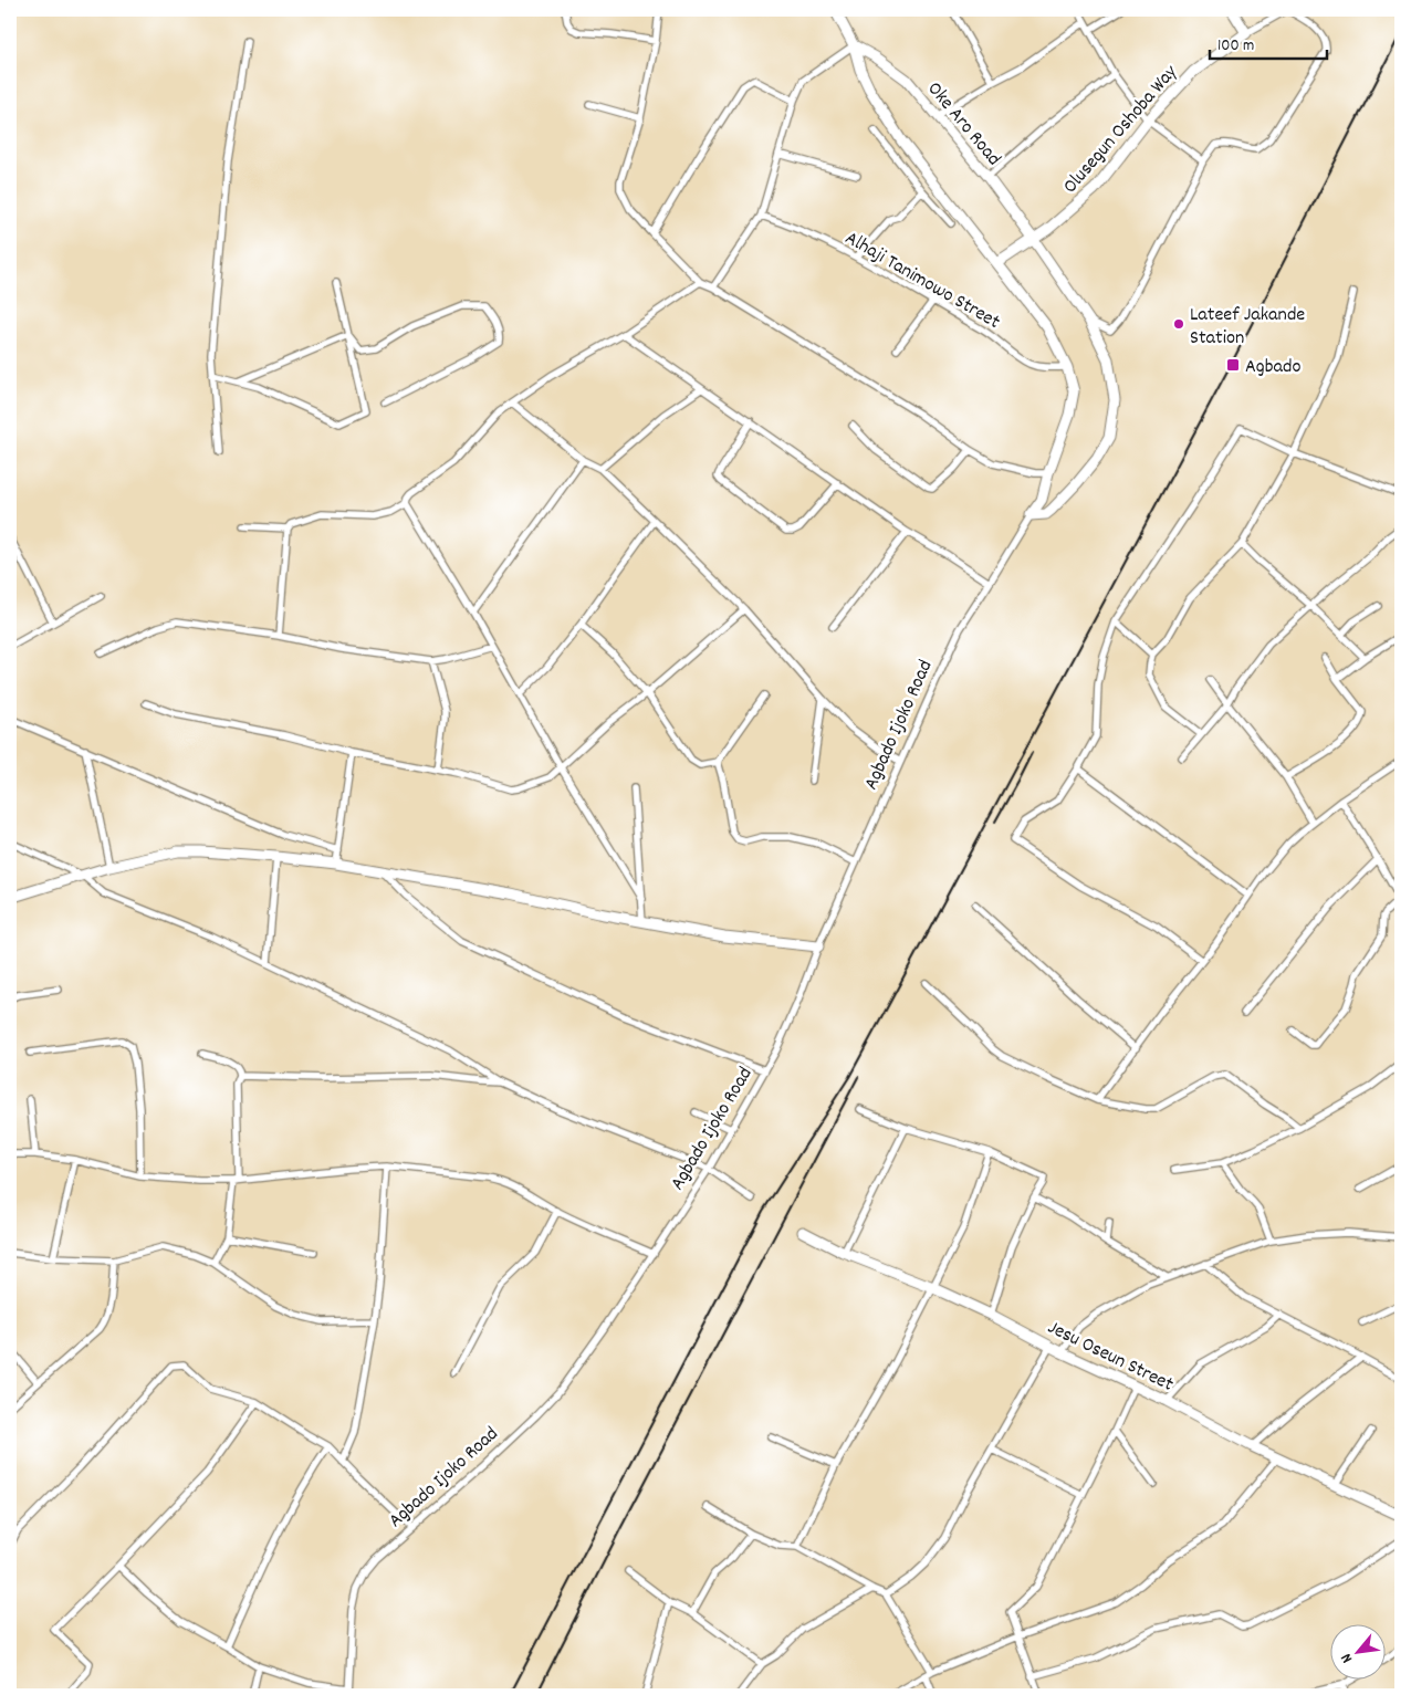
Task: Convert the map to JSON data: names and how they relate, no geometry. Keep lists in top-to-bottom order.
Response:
{
  "streets": {
    "main road": [
      "Oke Aro Road",
      "Olusegun Oshoba Way",
      "Agbado Ijoko Road",
      "Jesu Oseun Street"
    ],
    "street": ["Alhaji Tanimowo Street"]
  },
  "crossings": [
    ["Oke Aro Road", "Olusegun Oshoba Way"],
    ["Olusegun Oshoba Way", "Agbado Ijoko Road"],
    ["Alhaji Tanimowo Street", "Agbado Ijoko Road"]
  ],
  "places": {
    "other": ["Lateef Jakande Station"],
    "transit": ["Agbado"]
  },
  "scale_bar": "100 m",
  "north": "bottom left"
}
